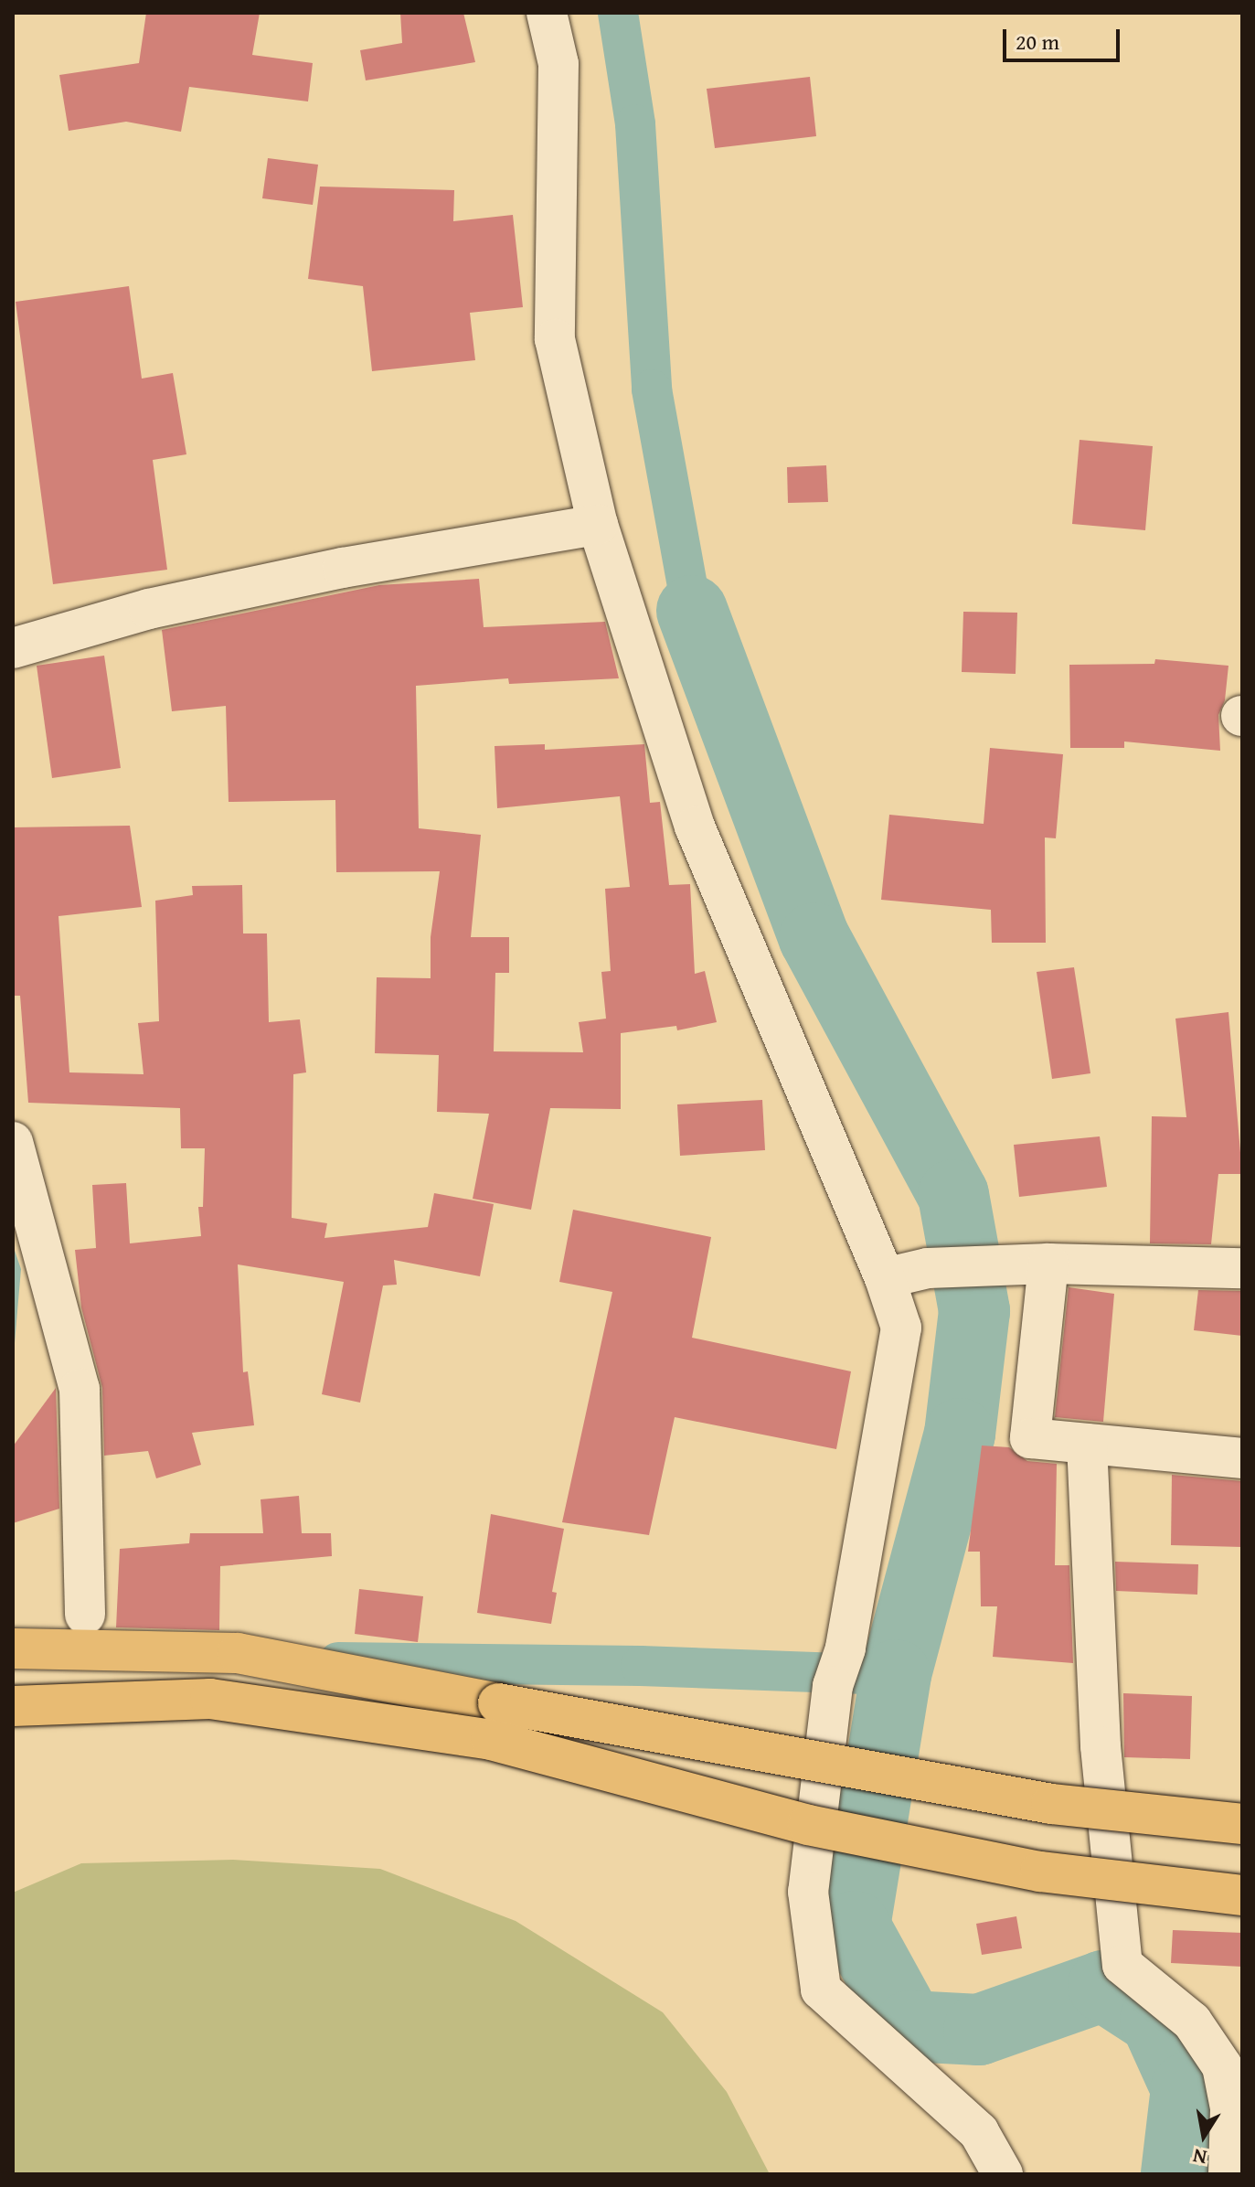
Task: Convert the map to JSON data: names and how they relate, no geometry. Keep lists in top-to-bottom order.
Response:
{
  "scale_bar": "20 m",
  "north": "bottom"
}
